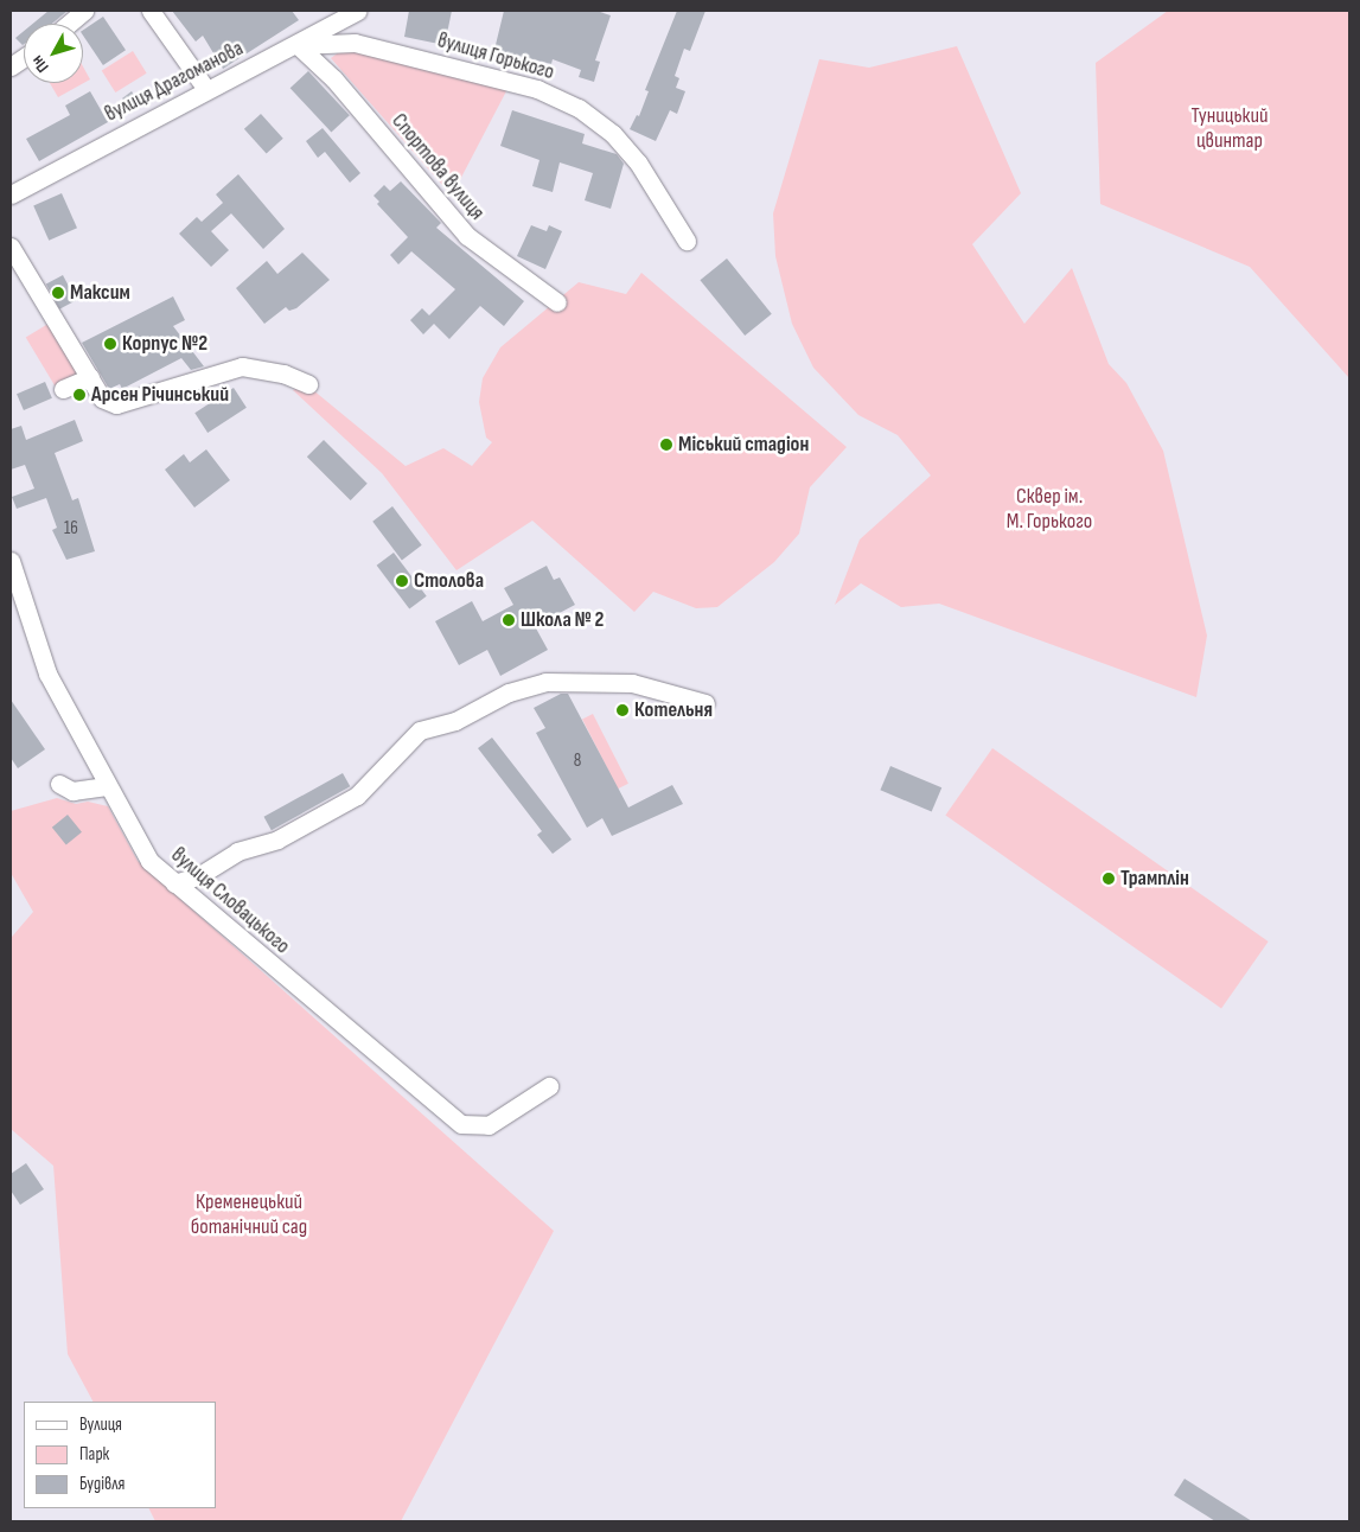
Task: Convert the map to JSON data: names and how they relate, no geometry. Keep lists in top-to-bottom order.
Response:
{
  "streets": {
    "street": [
      "вулиця Горького",
      "вулиця Драгоманова",
      "Спортова вулиця",
      "вулиця Словацького"
    ]
  },
  "crossings": [
    ["вулиця Горького", "вулиця Драгоманова"],
    ["вулиця Горького", "Спортова вулиця"],
    ["вулиця Драгоманова", "Спортова вулиця"]
  ],
  "parks": ["Туницький цвинтар", "Сквер ім. М. Горького", "Кременецький ботанічний сад"],
  "places": [
    "Максим",
    "Корпус №2",
    "Арсен Річинський",
    "Міський стадіон",
    "Столова",
    "Школа № 2",
    "Котельня",
    "Трамплін"
  ],
  "house_numbers": ["16", "8"],
  "legend": ["Вулиця", "Парк", "Будівля"],
  "north": "bottom left"
}
